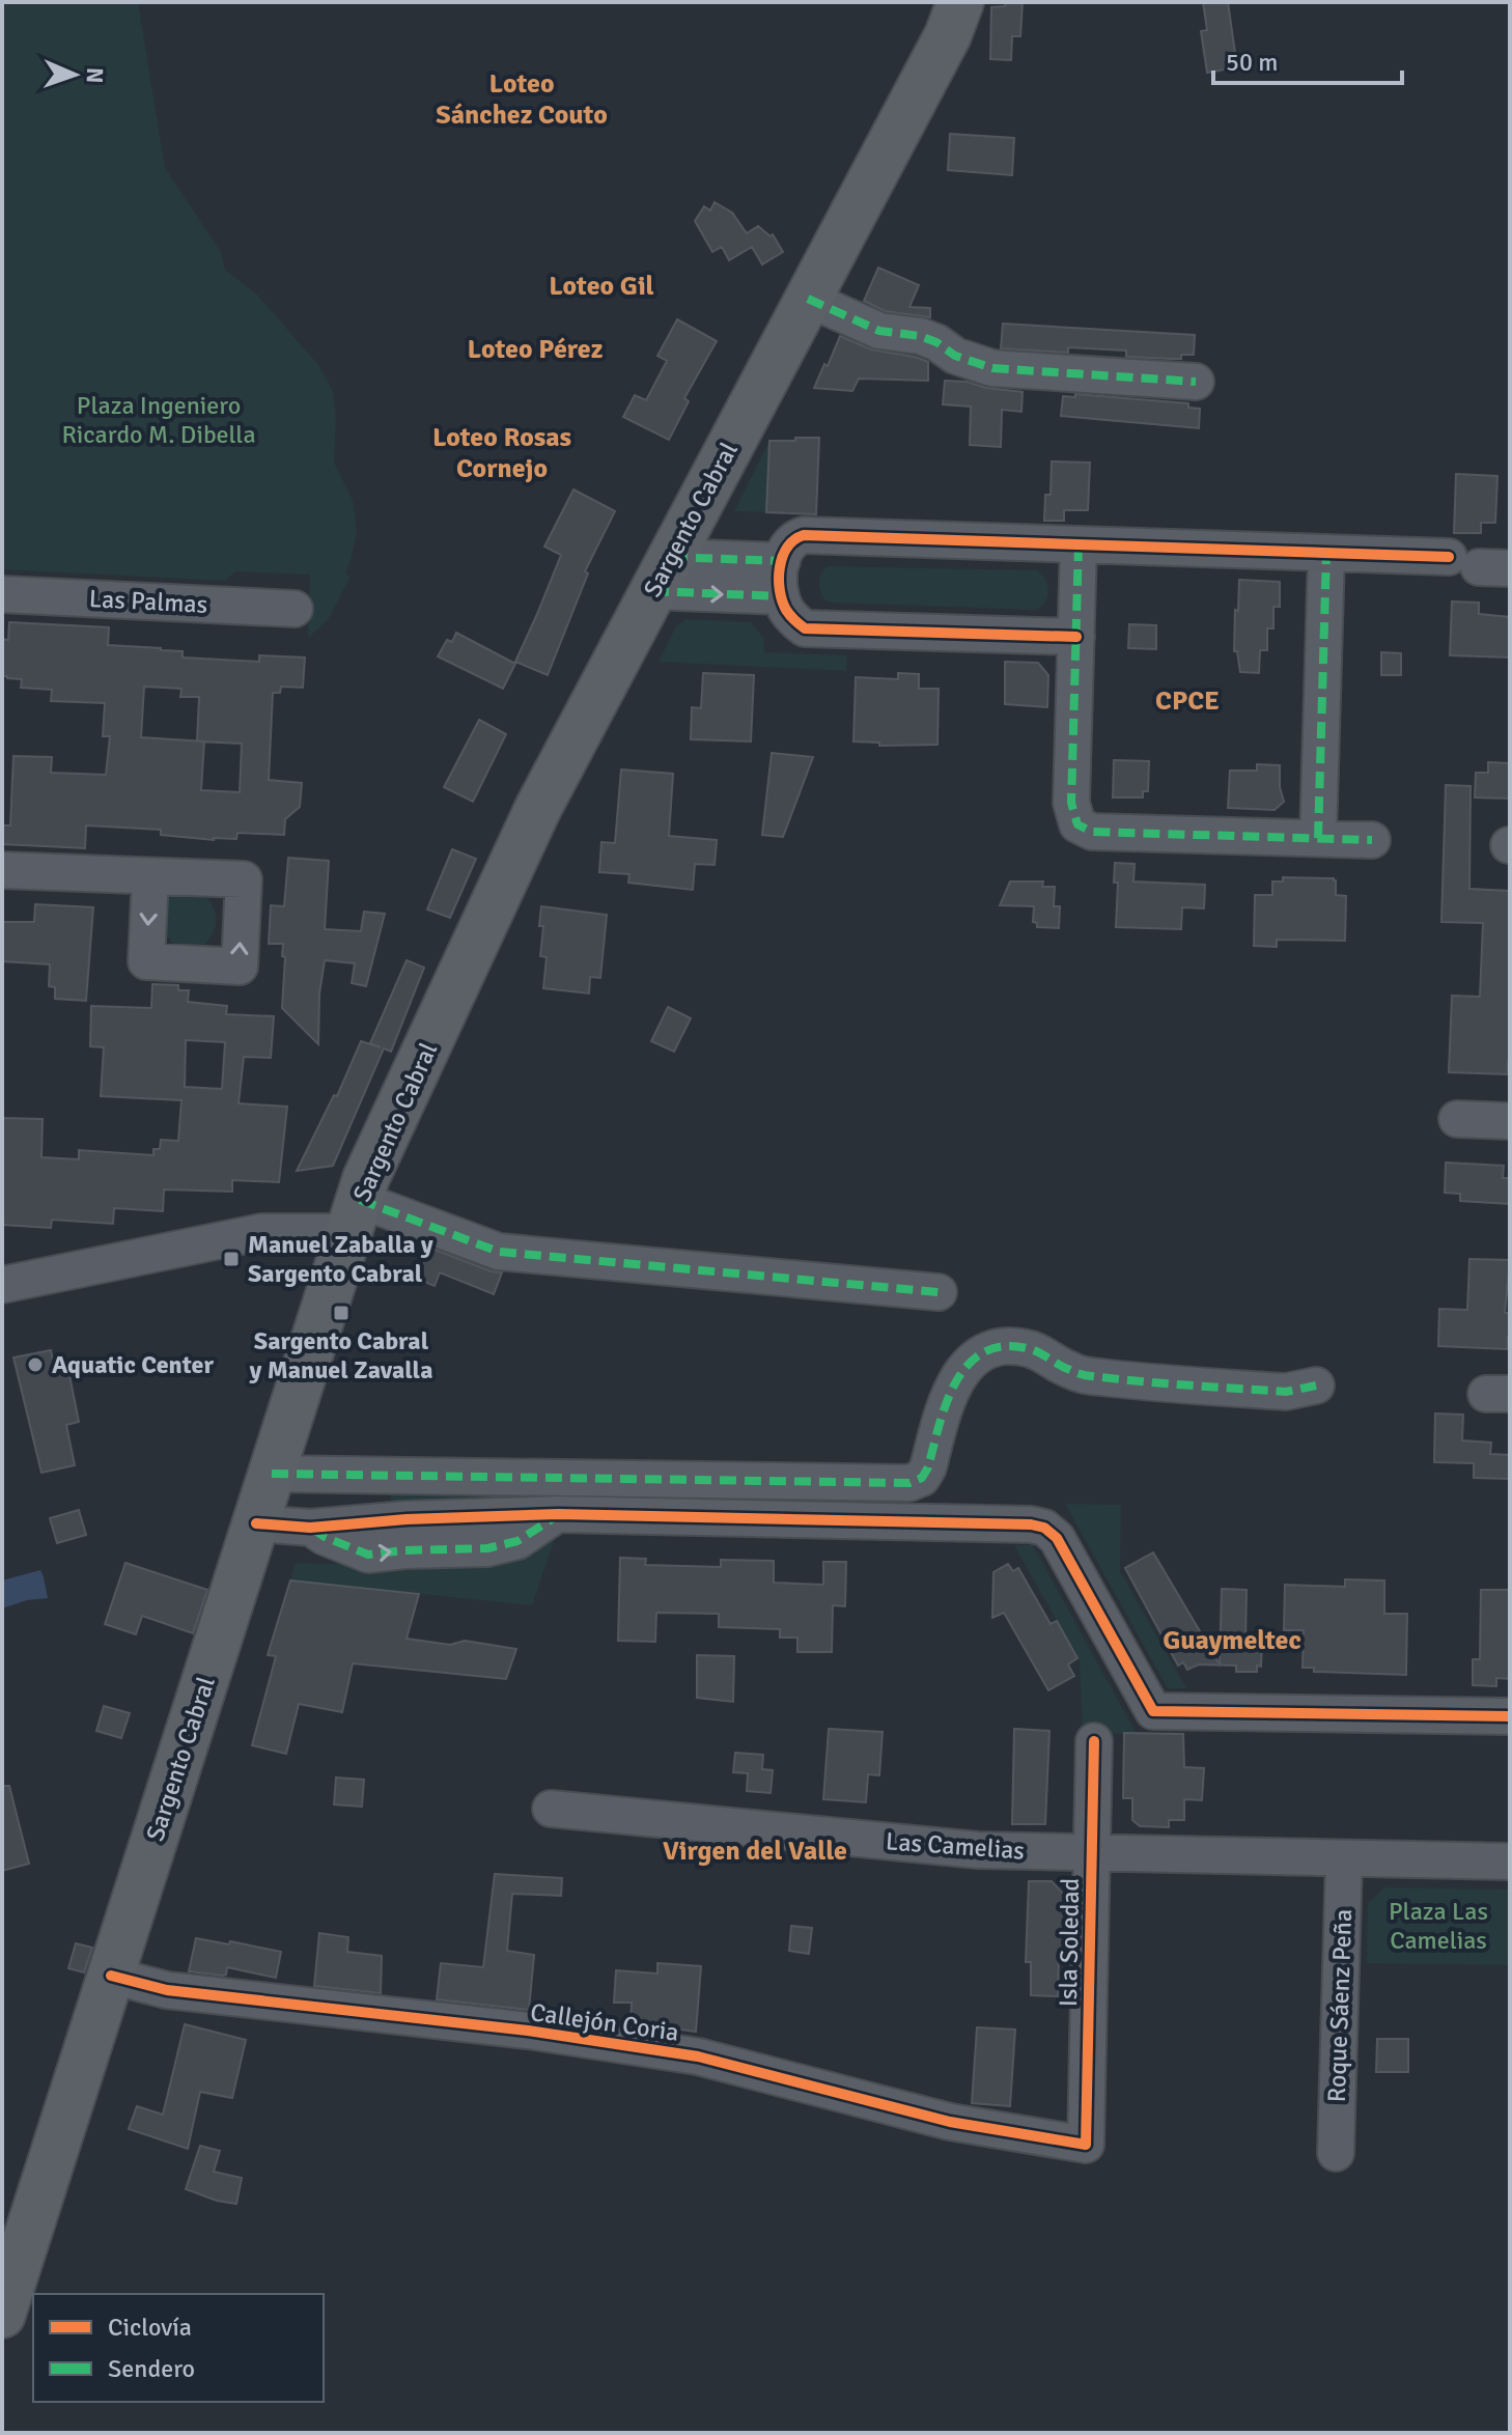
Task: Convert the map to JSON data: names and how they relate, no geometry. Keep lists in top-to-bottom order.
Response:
{
  "streets": {
    "main road": ["Sargento Cabral"],
    "street": [
      "Las Palmas",
      "Las Camelias",
      "Isla Soledad",
      "Roque Sáenz Peña",
      "Callejón Coria"
    ]
  },
  "crossings": [
    ["Sargento Cabral", "Callejón Coria"],
    ["Las Camelias", "Isla Soledad"],
    ["Las Camelias", "Roque Sáenz Peña"],
    ["Isla Soledad", "Callejón Coria"]
  ],
  "districts": [
    "Loteo Sánchez Couto",
    "Loteo Gil",
    "Loteo Pérez",
    "Loteo Rosas Cornejo",
    "CPCE",
    "Guaymeltec",
    "Virgen del Valle"
  ],
  "parks": ["Plaza Ingeniero Ricardo M. Dibella", "Plaza Las Camelias"],
  "places": {
    "transit": ["Manuel Zaballa y Sargento Cabral", "Sargento Cabral y Manuel Zavalla"],
    "other": ["Aquatic Center"]
  },
  "legend": ["Ciclovía", "Sendero"],
  "scale_bar": "50 m",
  "north": "right"
}
